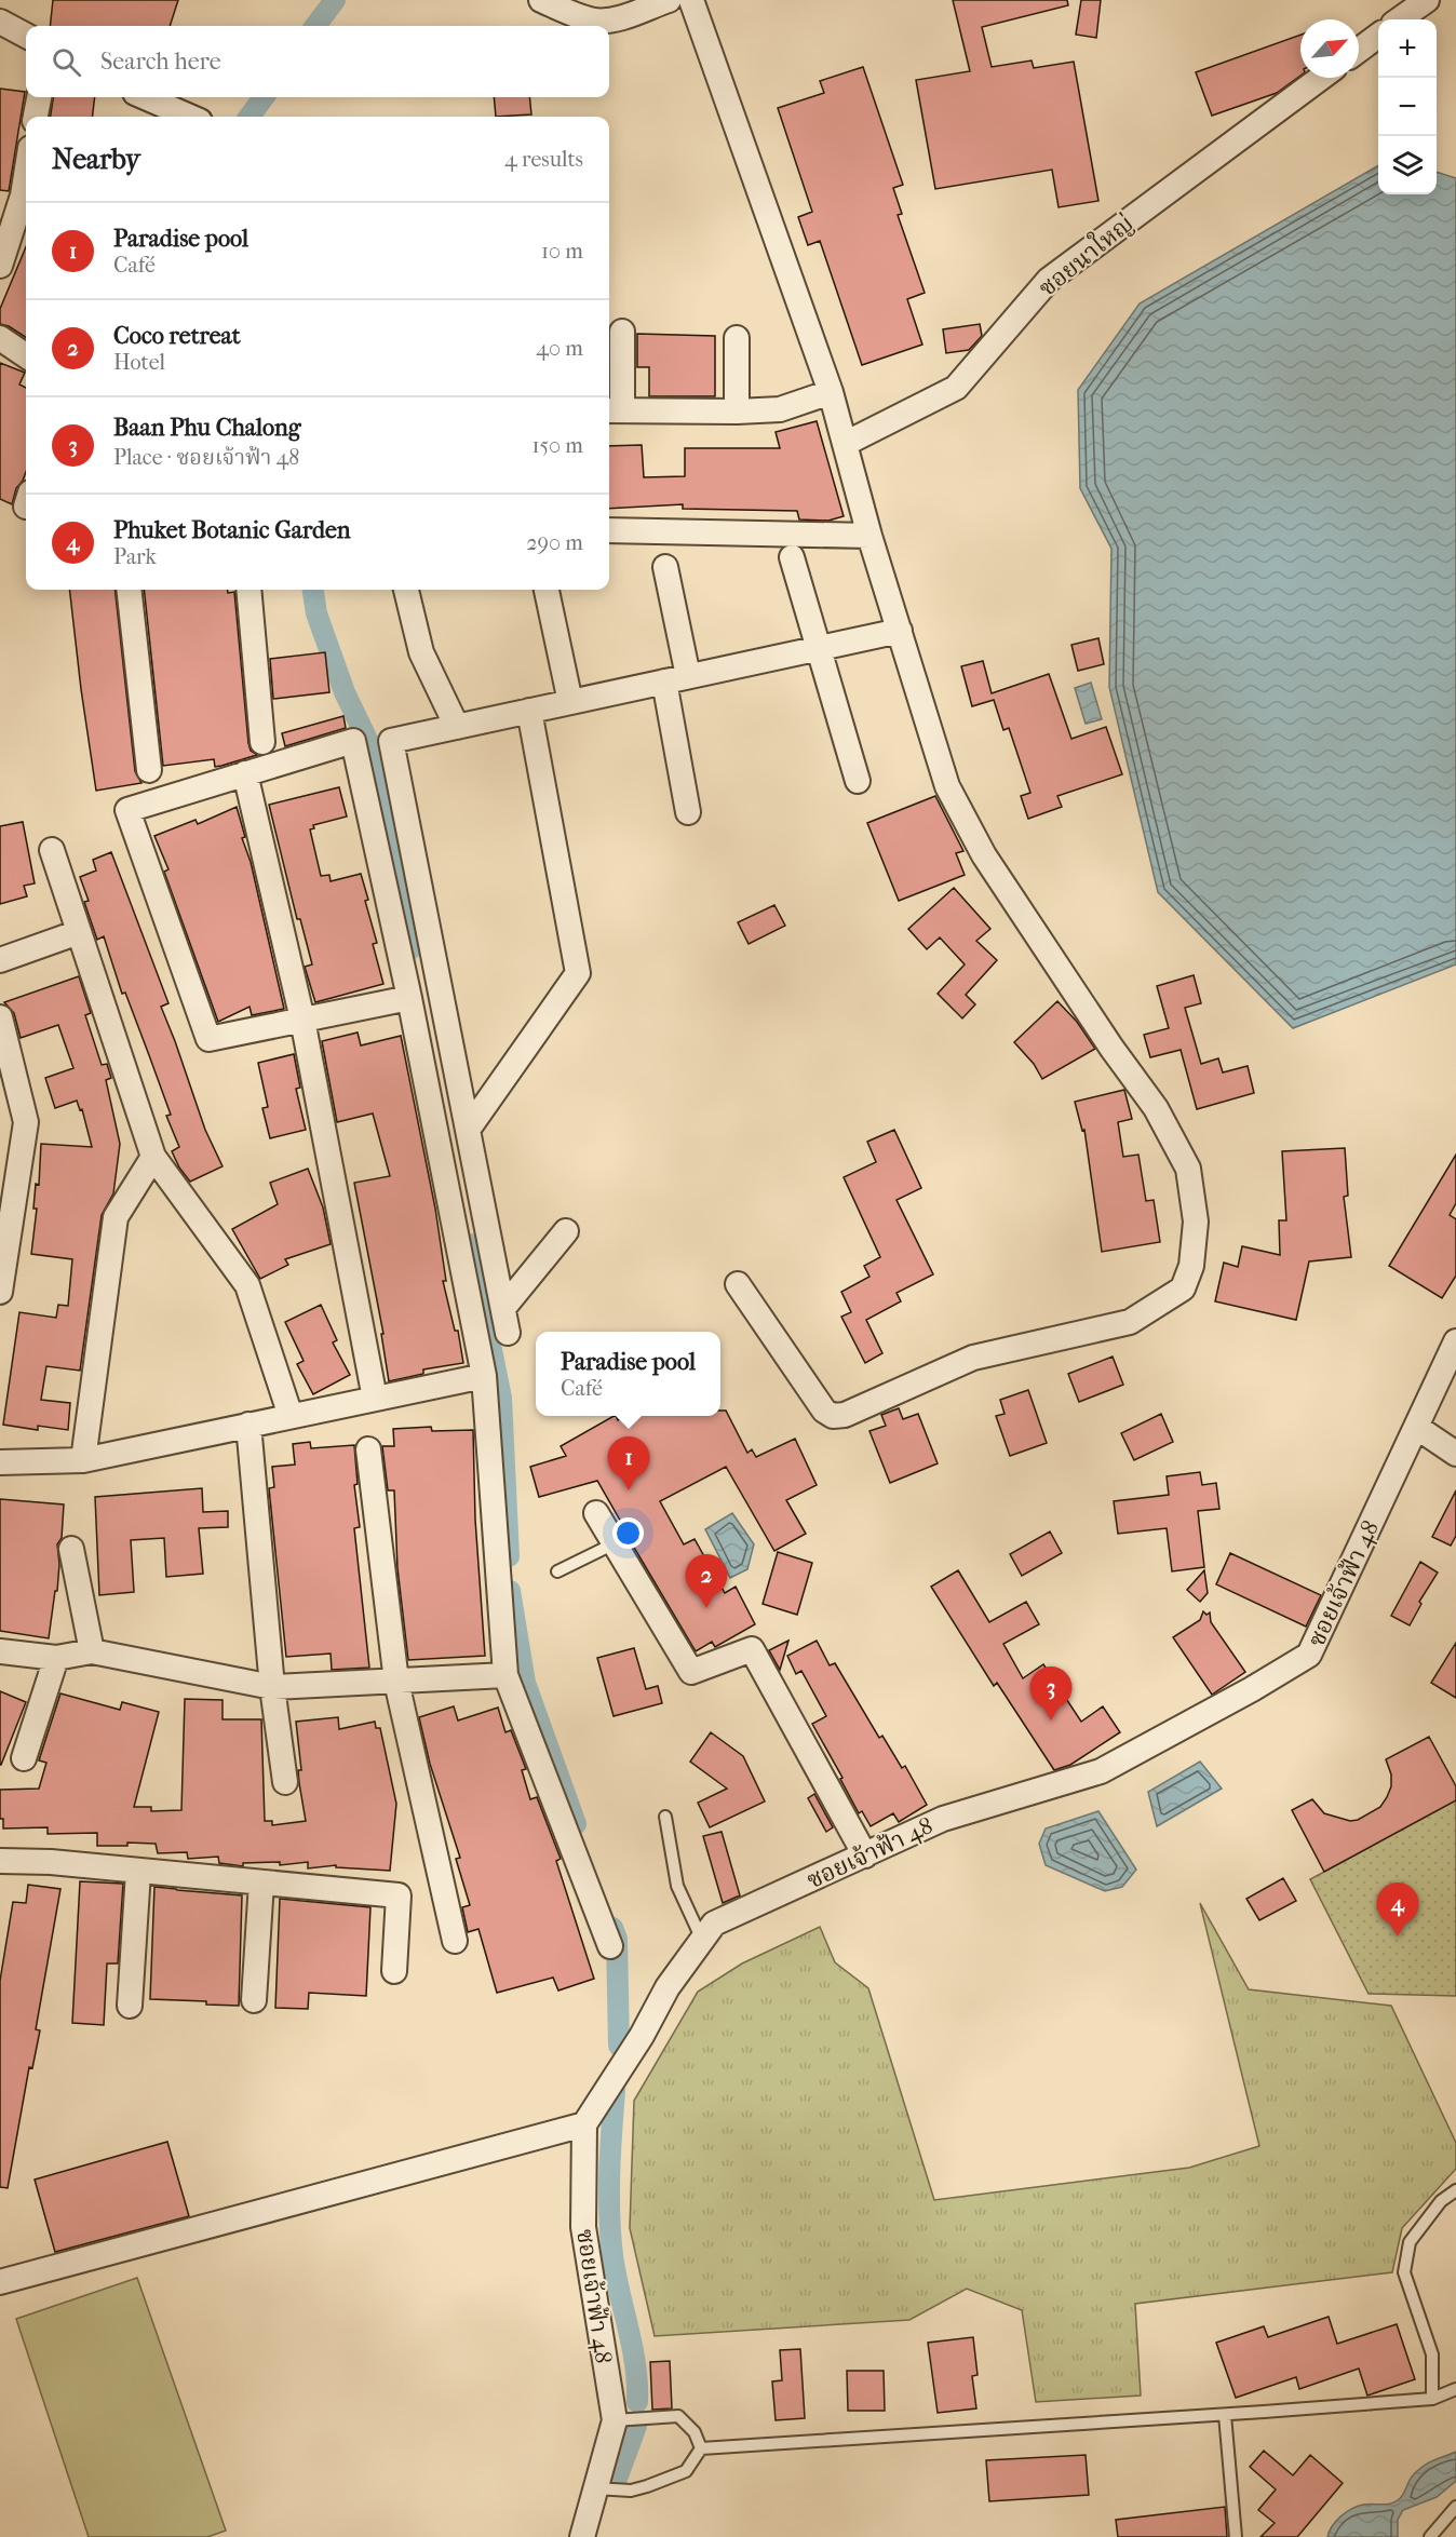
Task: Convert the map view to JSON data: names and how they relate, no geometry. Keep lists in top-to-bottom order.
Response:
{
  "streets": {
    "street": ["ซอยนาใหญ่", "ซอยเจ้าฟ้า 48"]
  },
  "north": "top right",
  "page": {
    "map_buttons": ["+", "−"],
    "search": "Search here",
    "heading": ["Nearby", "4 results"],
    "list": [
      {
        "mark": "1",
        "name": "Paradise pool",
        "note": "Café",
        "value": "10 m"
      },
      {
        "mark": "2",
        "name": "Coco retreat",
        "note": "Hotel",
        "value": "40 m"
      },
      {
        "mark": "3",
        "name": "Baan Phu Chalong",
        "note": "Place · ซอยเจ้าฟ้า 48",
        "value": "150 m"
      },
      {
        "mark": "4",
        "name": "Phuket Botanic Garden",
        "note": "Park",
        "value": "290 m"
      }
    ],
    "popup": ["Paradise pool", "Café"],
    "pins": [
      "1",
      "2",
      "3",
      "4"
    ]
  }
}
